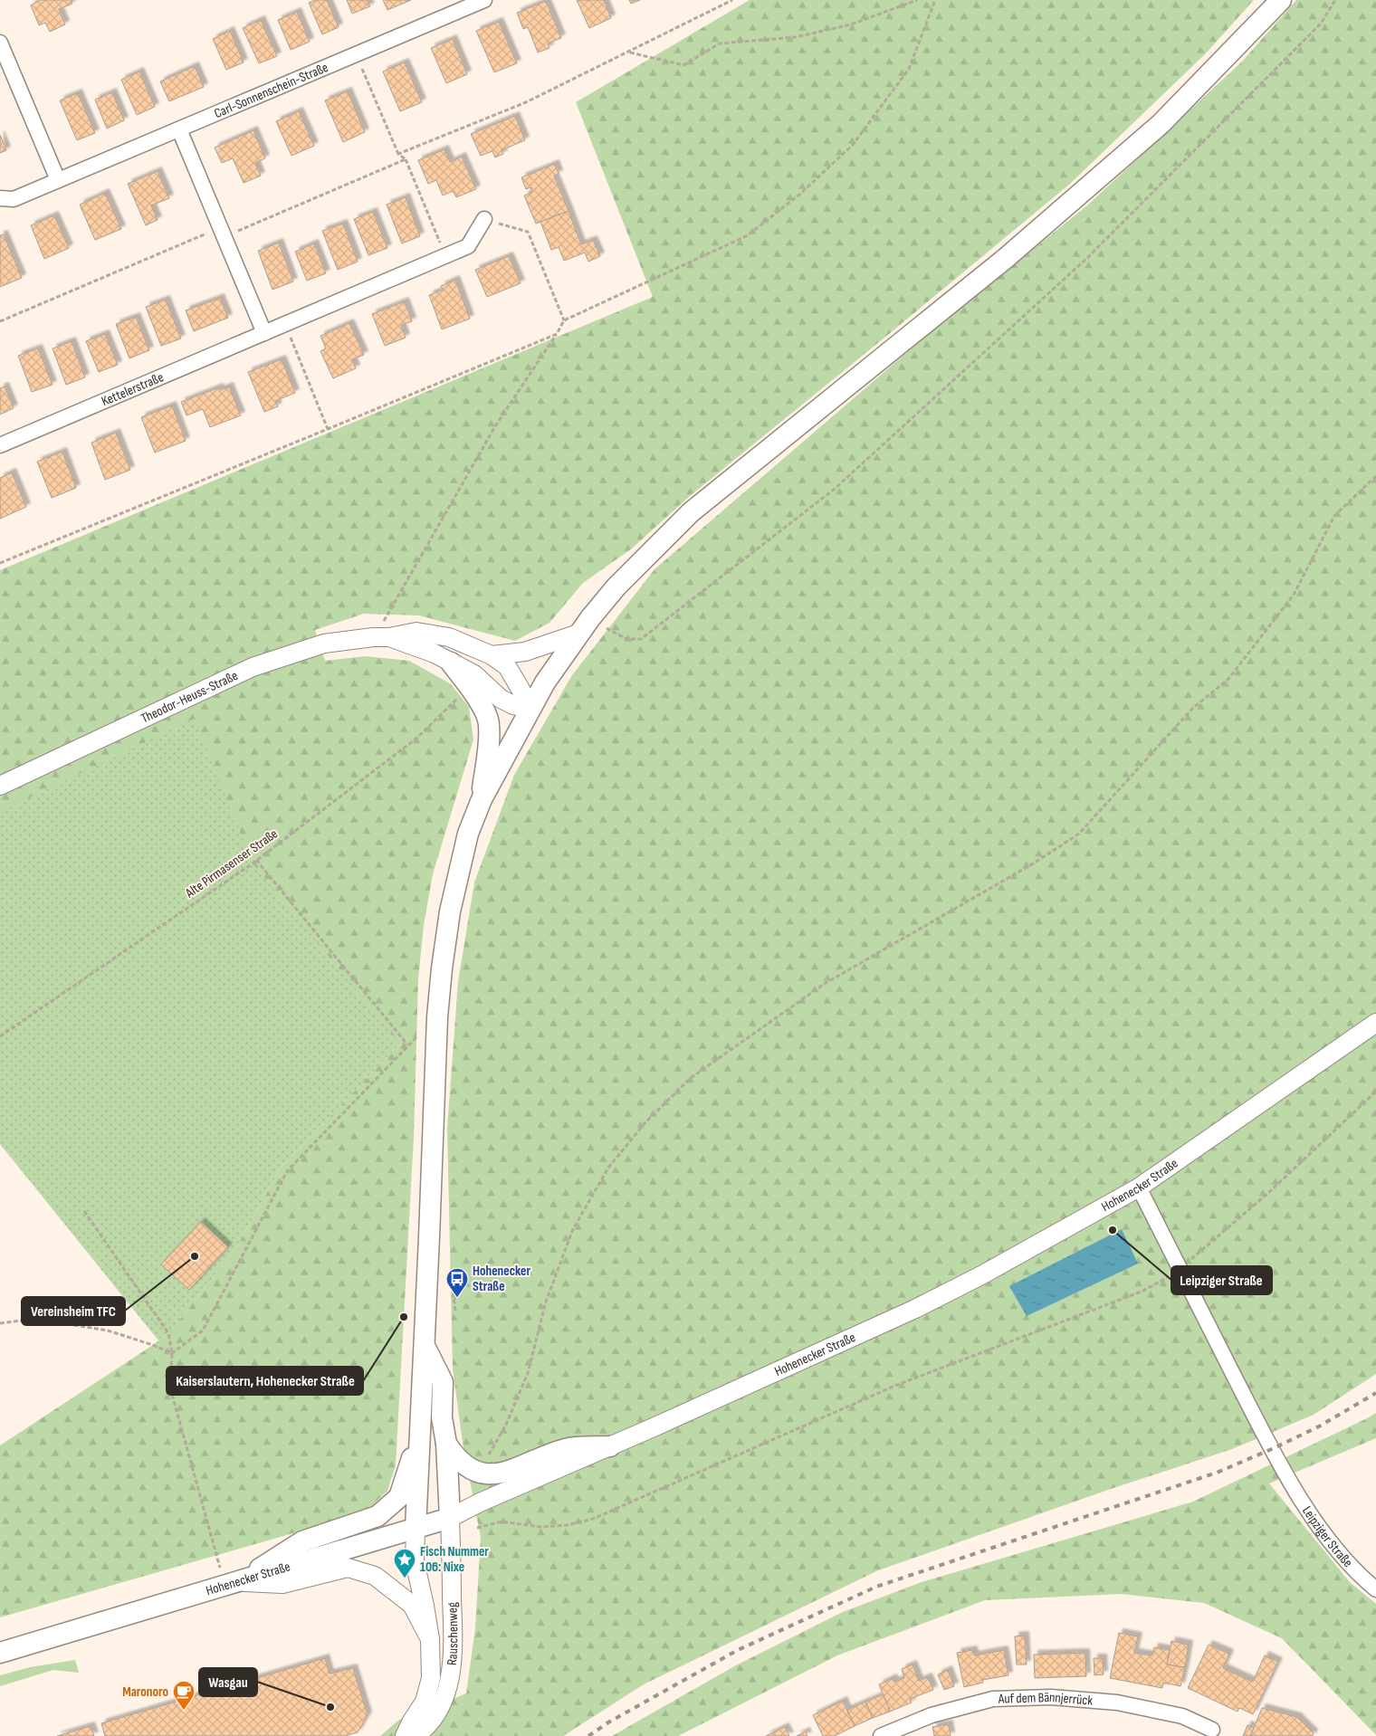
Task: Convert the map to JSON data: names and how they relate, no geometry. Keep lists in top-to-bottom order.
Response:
{
  "streets": {
    "main road": ["Hohenecker Straße"],
    "street": [
      "Carl-Sonnenschein-Straße",
      "Kettelerstraße",
      "Theodor-Heuss-Straße",
      "Leipziger Straße",
      "Rauschenweg",
      "Auf dem Bännjerrück"
    ],
    "path": ["Alte Pirmasenser Straße"]
  },
  "crossings": [
    ["Hohenecker Straße", "Leipziger Straße"],
    ["Hohenecker Straße", "Rauschenweg"]
  ],
  "places": {
    "other": [
      "Leipziger Straße",
      "Vereinsheim TFC",
      "Kaiserslautern, Hohenecker Straße",
      "Wasgau"
    ],
    "bus stop": ["Hohenecker Straße"],
    "place": ["Fisch Nummer 106: Nixe"],
    "cafe": ["Maronoro"]
  }
}
